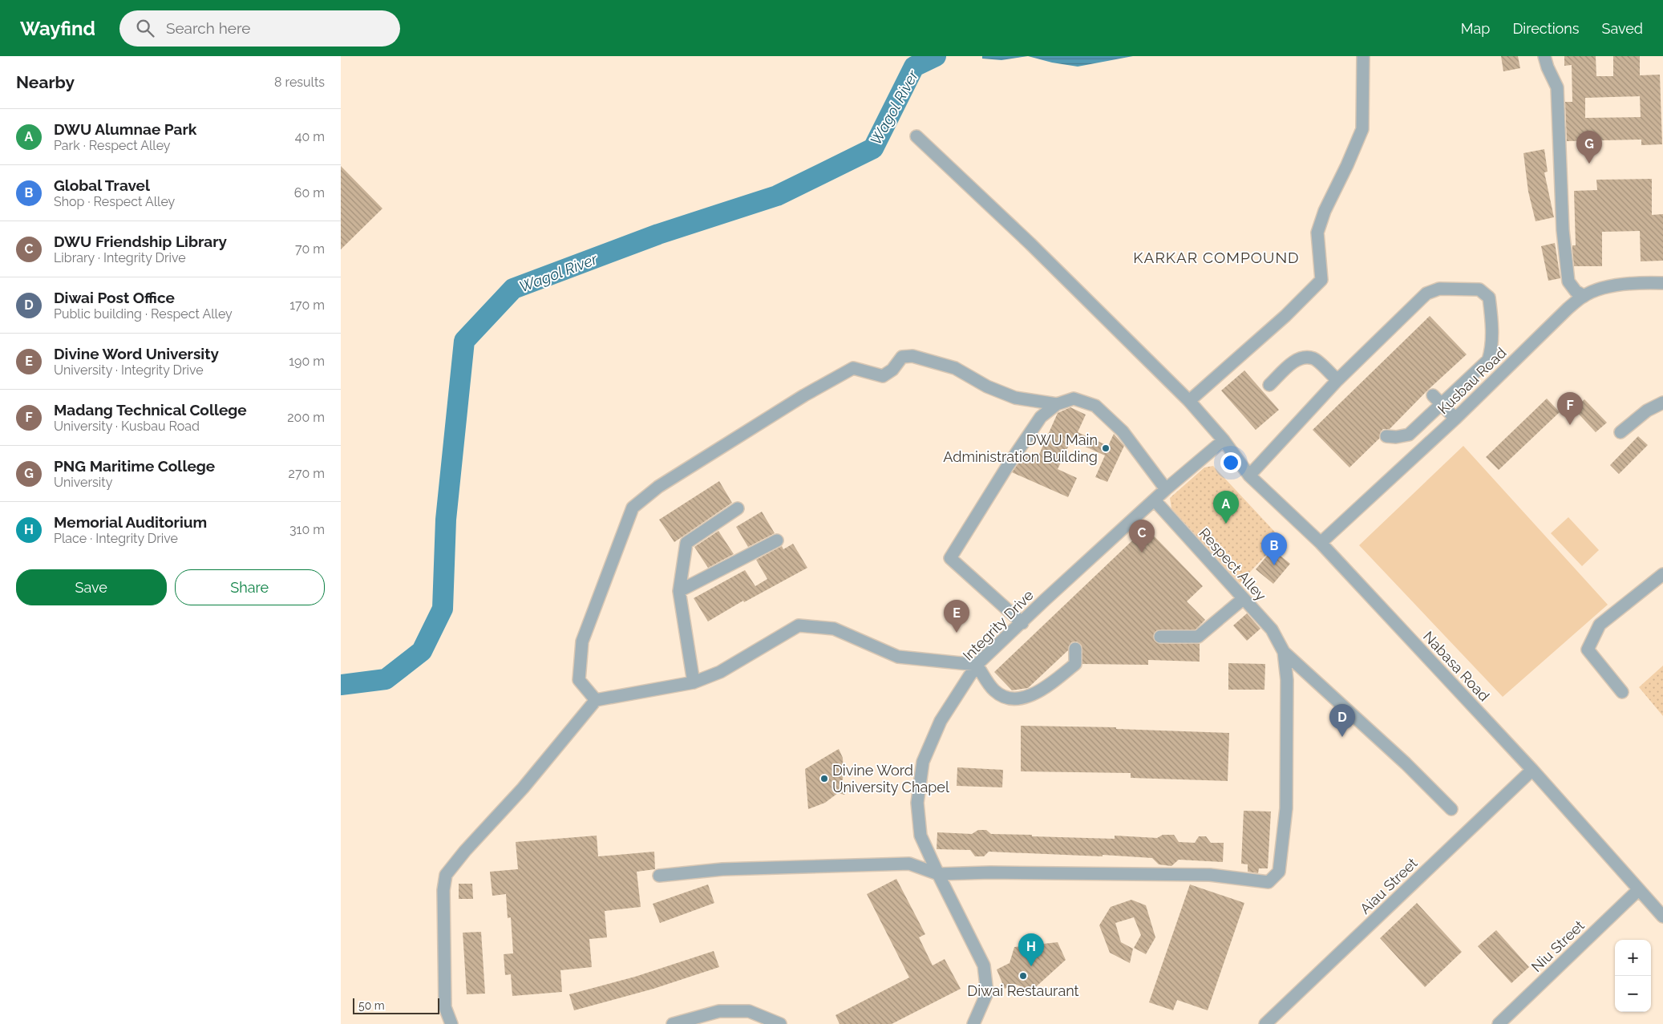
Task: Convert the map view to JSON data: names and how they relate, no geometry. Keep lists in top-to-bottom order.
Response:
{
  "streets": {
    "street": [
      "Kusbau Road",
      "Respect Alley",
      "Integrity Drive",
      "Nabasa Road",
      "Aiau Street",
      "Niu Street"
    ]
  },
  "crossings": [
    ["Kusbau Road", "Nabasa Road"],
    ["Respect Alley", "Integrity Drive"],
    ["Integrity Drive", "Nabasa Road"],
    ["Nabasa Road", "Aiau Street"],
    ["Nabasa Road", "Niu Street"]
  ],
  "districts": ["KARKAR COMPOUND"],
  "water": ["Wagol River"],
  "places": ["DWU Main Administration Building", "Divine Word University Chapel", "Diwai Restaurant"],
  "scale_bar": "50 m",
  "page": {
    "header": "Wayfind",
    "search": "Search here",
    "nav": ["Map", "Directions", "Saved"],
    "heading": ["Nearby", "8 results"],
    "list": [
      {
        "mark": "A",
        "name": "DWU Alumnae Park",
        "note": "Park · Respect Alley",
        "value": "40 m"
      },
      {
        "mark": "B",
        "name": "Global Travel",
        "note": "Shop · Respect Alley",
        "value": "60 m"
      },
      {
        "mark": "C",
        "name": "DWU Friendship Library",
        "note": "Library · Integrity Drive",
        "value": "70 m"
      },
      {
        "mark": "D",
        "name": "Diwai Post Office",
        "note": "Public building · Respect Alley",
        "value": "170 m"
      },
      {
        "mark": "E",
        "name": "Divine Word University",
        "note": "University · Integrity Drive",
        "value": "190 m"
      },
      {
        "mark": "F",
        "name": "Madang Technical College",
        "note": "University · Kusbau Road",
        "value": "200 m"
      },
      {
        "mark": "G",
        "name": "PNG Maritime College",
        "note": "University",
        "value": "270 m"
      },
      {
        "mark": "H",
        "name": "Memorial Auditorium",
        "note": "Place · Integrity Drive",
        "value": "310 m"
      }
    ],
    "pins": [
      "G",
      "F",
      "A",
      "C",
      "B",
      "E",
      "D",
      "H"
    ],
    "buttons": ["Save", "Share"],
    "map_buttons": ["+", "−"],
    "scale": "50 m"
  }
}
